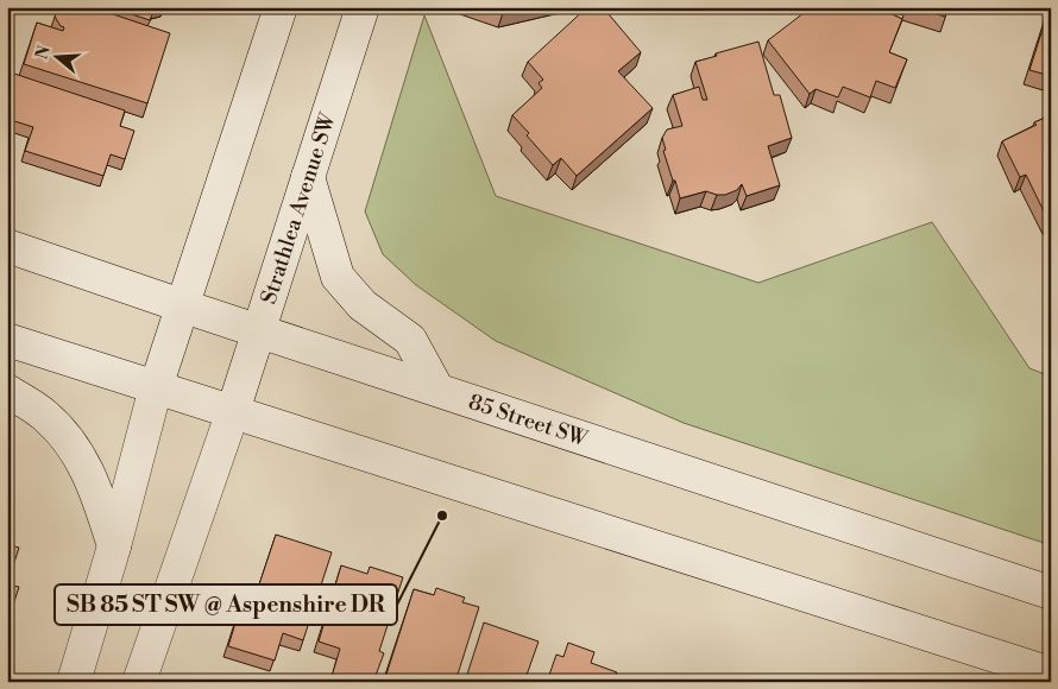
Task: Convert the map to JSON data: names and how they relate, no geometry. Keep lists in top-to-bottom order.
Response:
{
  "streets": {
    "main road": ["Strathlea Avenue SW", "85 Street SW"]
  },
  "crossings": [
    ["Strathlea Avenue SW", "85 Street SW"]
  ],
  "places": ["SB 85 ST SW @ Aspenshire DR"],
  "north": "left"
}
